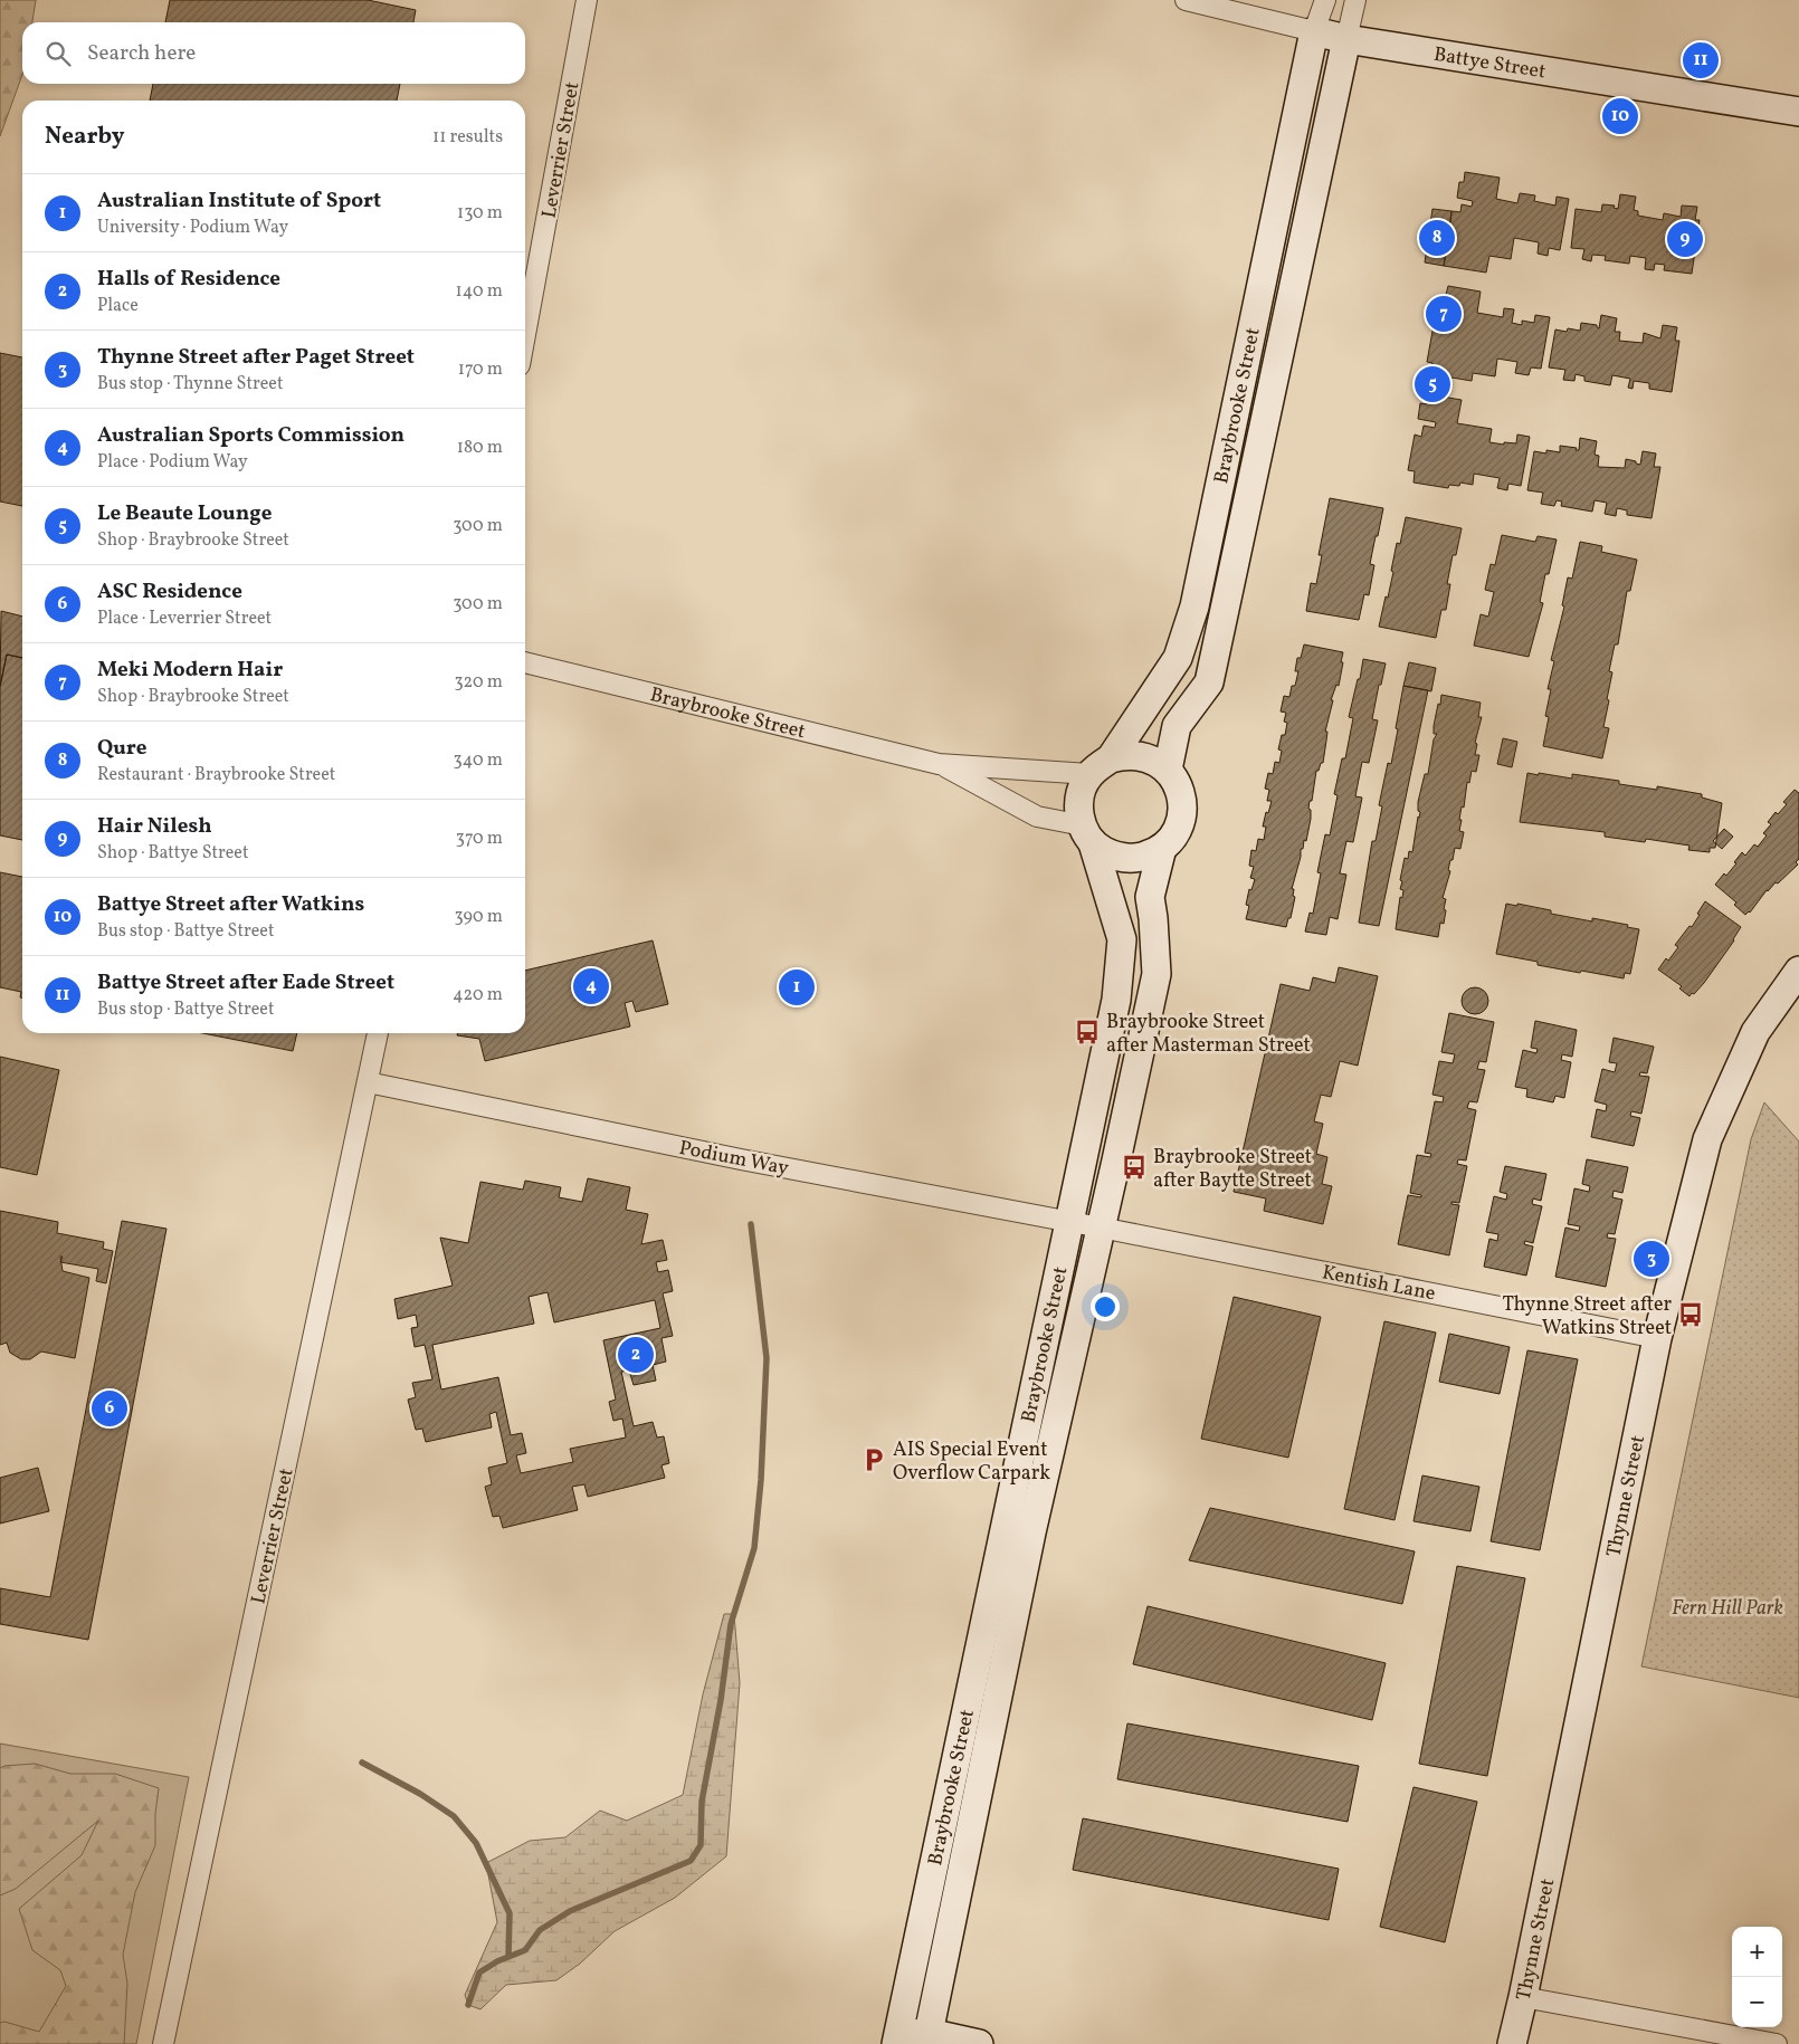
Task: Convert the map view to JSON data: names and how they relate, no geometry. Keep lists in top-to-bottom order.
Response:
{
  "streets": {
    "street": [
      "Battye Street",
      "Leverrier Street",
      "Braybrooke Street",
      "Podium Way",
      "Kentish Lane",
      "Thynne Street"
    ]
  },
  "crossings": [
    ["Battye Street", "Braybrooke Street"],
    ["Leverrier Street", "Podium Way"],
    ["Braybrooke Street", "Podium Way"],
    ["Braybrooke Street", "Kentish Lane"],
    ["Podium Way", "Kentish Lane"],
    ["Kentish Lane", "Thynne Street"]
  ],
  "parks": ["Fern Hill Park"],
  "places": {
    "bus stop": ["Braybrooke Street after Masterman Street", "Braybrooke Street after Baytte Street", "Thynne Street after Watkins Street"],
    "parking": ["AIS Special Event Overflow Carpark"]
  },
  "page": {
    "search": "Search here",
    "pins": [
      "11",
      "10",
      "8",
      "9",
      "7",
      "5",
      "4",
      "1",
      "3",
      "2",
      "6"
    ],
    "heading": ["Nearby", "11 results"],
    "list": [
      {
        "mark": "1",
        "name": "Australian Institute of Sport",
        "note": "University · Podium Way",
        "value": "130 m"
      },
      {
        "mark": "2",
        "name": "Halls of Residence",
        "note": "Place",
        "value": "140 m"
      },
      {
        "mark": "3",
        "name": "Thynne Street after Paget Street",
        "note": "Bus stop · Thynne Street",
        "value": "170 m"
      },
      {
        "mark": "4",
        "name": "Australian Sports Commission",
        "note": "Place · Podium Way",
        "value": "180 m"
      },
      {
        "mark": "5",
        "name": "Le Beaute Lounge",
        "note": "Shop · Braybrooke Street",
        "value": "300 m"
      },
      {
        "mark": "6",
        "name": "ASC Residence",
        "note": "Place · Leverrier Street",
        "value": "300 m"
      },
      {
        "mark": "7",
        "name": "Meki Modern Hair",
        "note": "Shop · Braybrooke Street",
        "value": "320 m"
      },
      {
        "mark": "8",
        "name": "Qure",
        "note": "Restaurant · Braybrooke Street",
        "value": "340 m"
      },
      {
        "mark": "9",
        "name": "Hair Nilesh",
        "note": "Shop · Battye Street",
        "value": "370 m"
      },
      {
        "mark": "10",
        "name": "Battye Street after Watkins",
        "note": "Bus stop · Battye Street",
        "value": "390 m"
      },
      {
        "mark": "11",
        "name": "Battye Street after Eade Street",
        "note": "Bus stop · Battye Street",
        "value": "420 m"
      }
    ],
    "map_buttons": ["+", "−"]
  }
}
